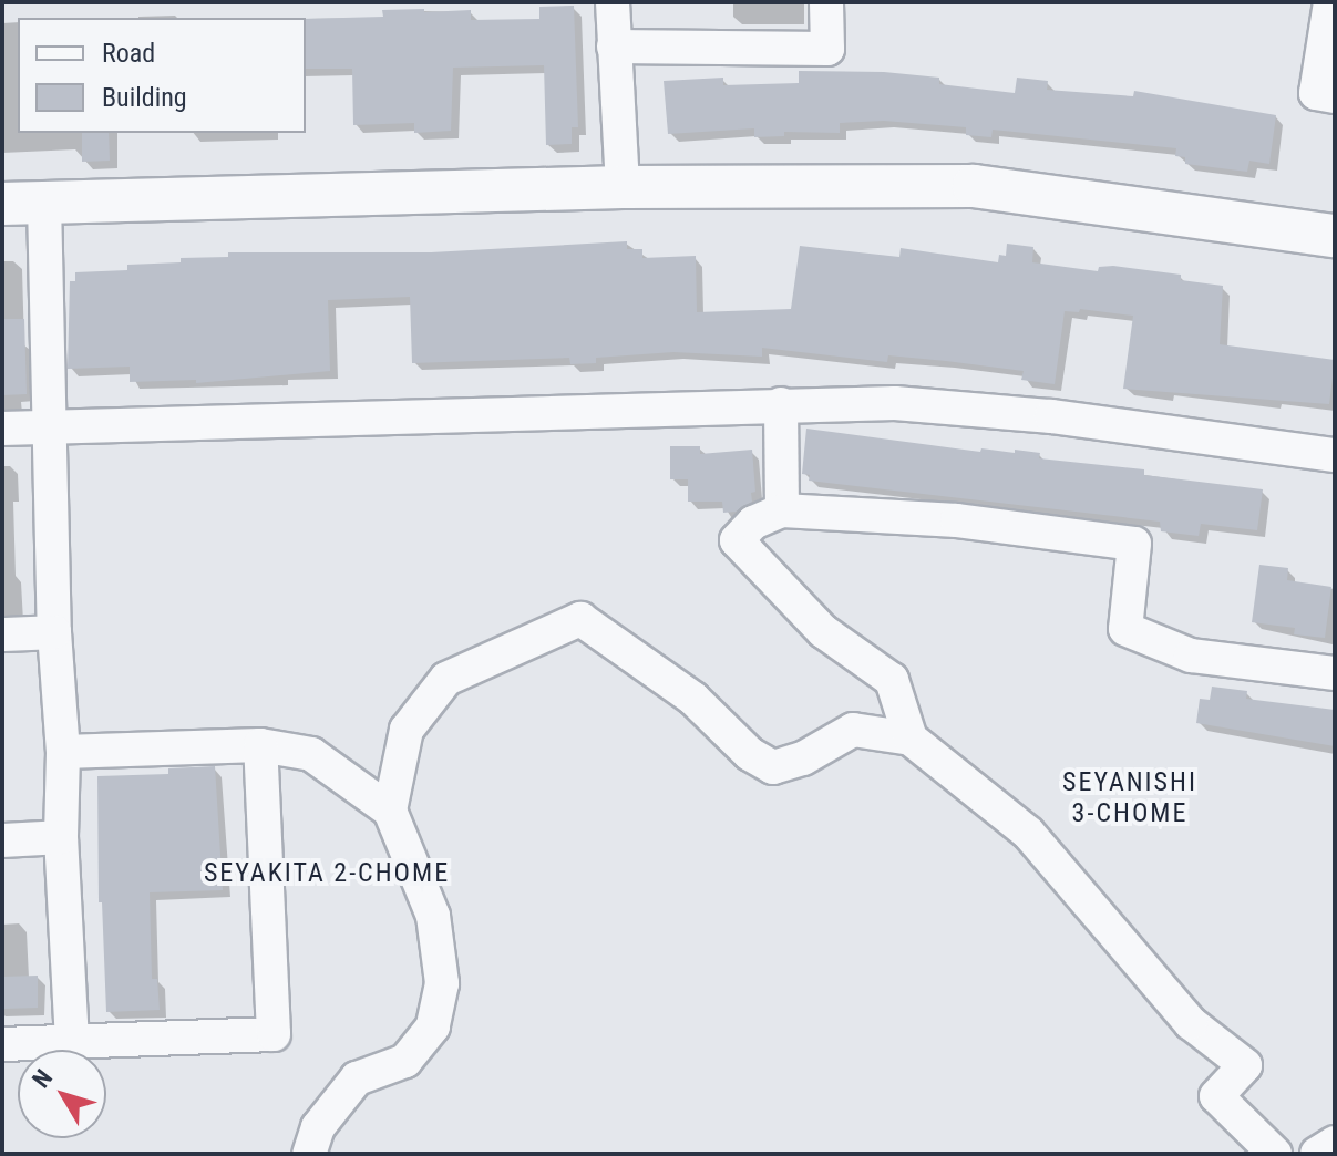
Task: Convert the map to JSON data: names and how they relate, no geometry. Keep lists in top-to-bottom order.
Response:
{
  "districts": ["SEYANISHI 3-CHOME", "SEYAKITA 2-CHOME"],
  "legend": ["Road", "Building"],
  "north": "top left"
}
